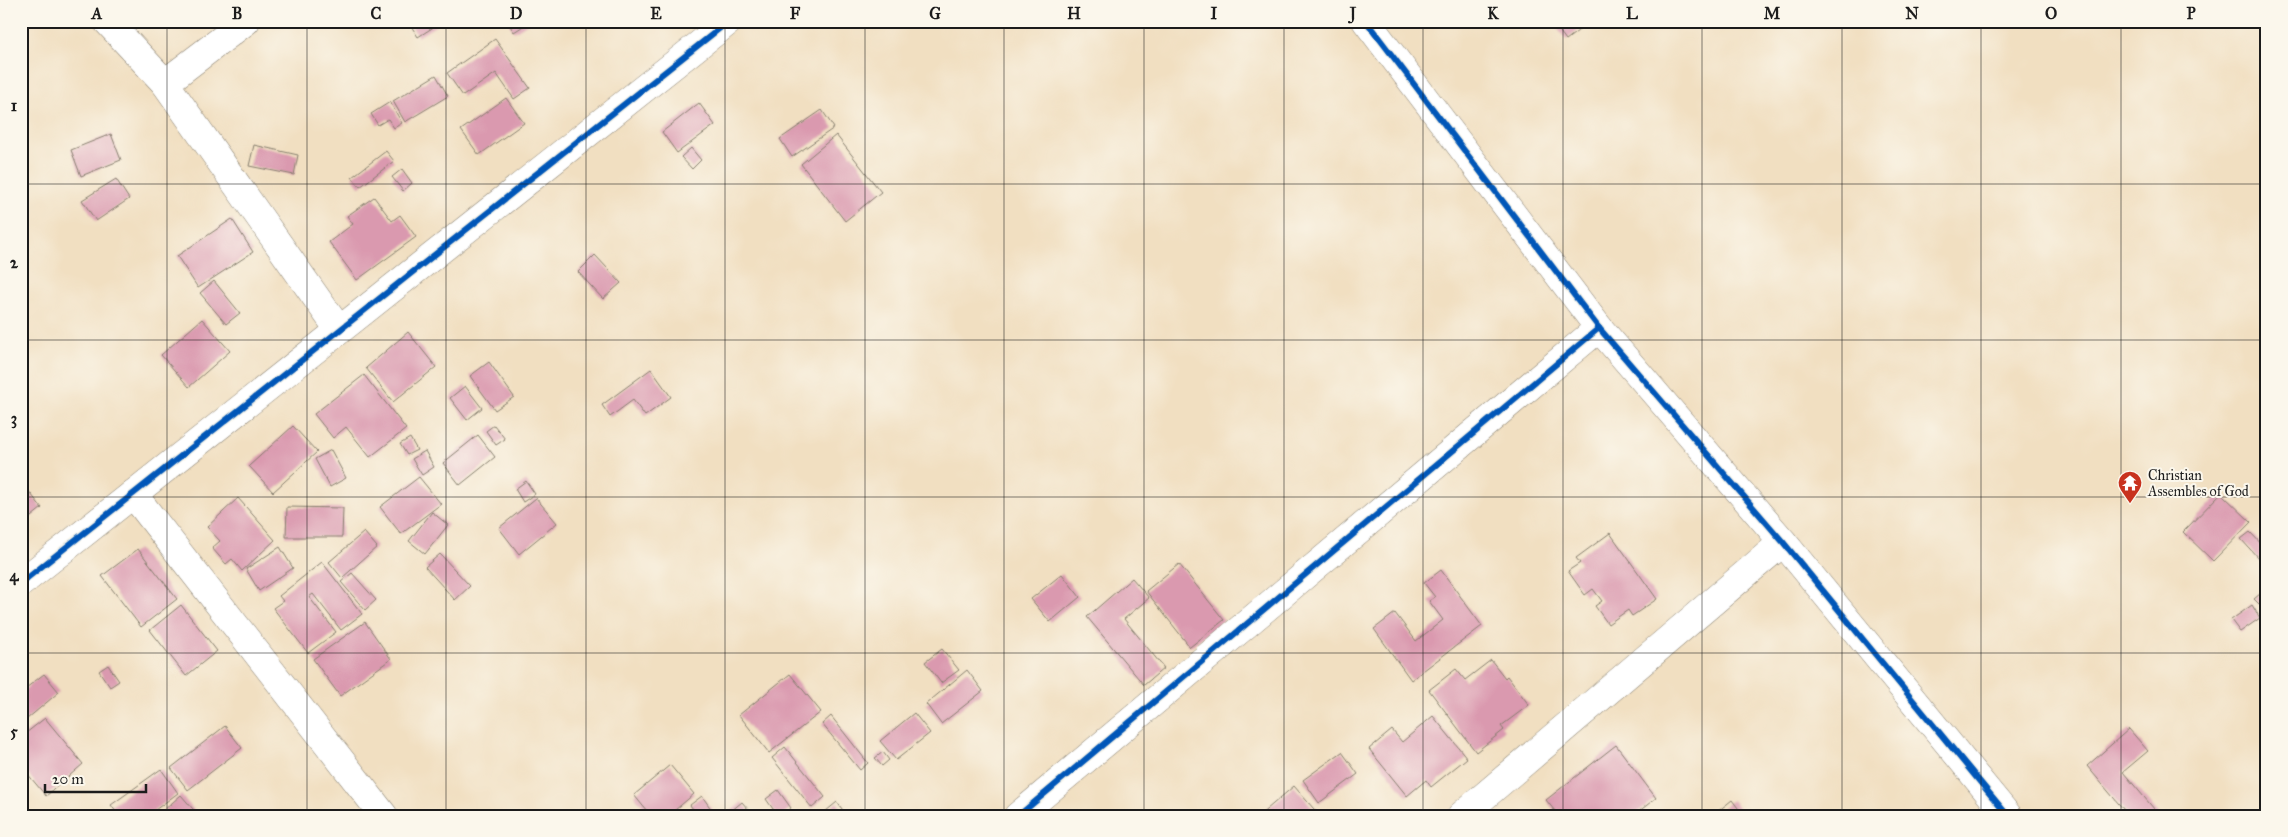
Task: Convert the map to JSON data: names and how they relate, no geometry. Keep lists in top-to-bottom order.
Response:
{
  "places": {
    "temple": ["Christian Assembles of God"]
  },
  "scale_bar": "20 m",
  "grid": {
    "columns": [
      "A",
      "B",
      "C",
      "D",
      "E",
      "F",
      "G",
      "H",
      "I",
      "J",
      "K",
      "L",
      "M",
      "N",
      "O",
      "P"
    ],
    "rows": [
      "1",
      "2",
      "3",
      "4",
      "5"
    ]
  }
}
